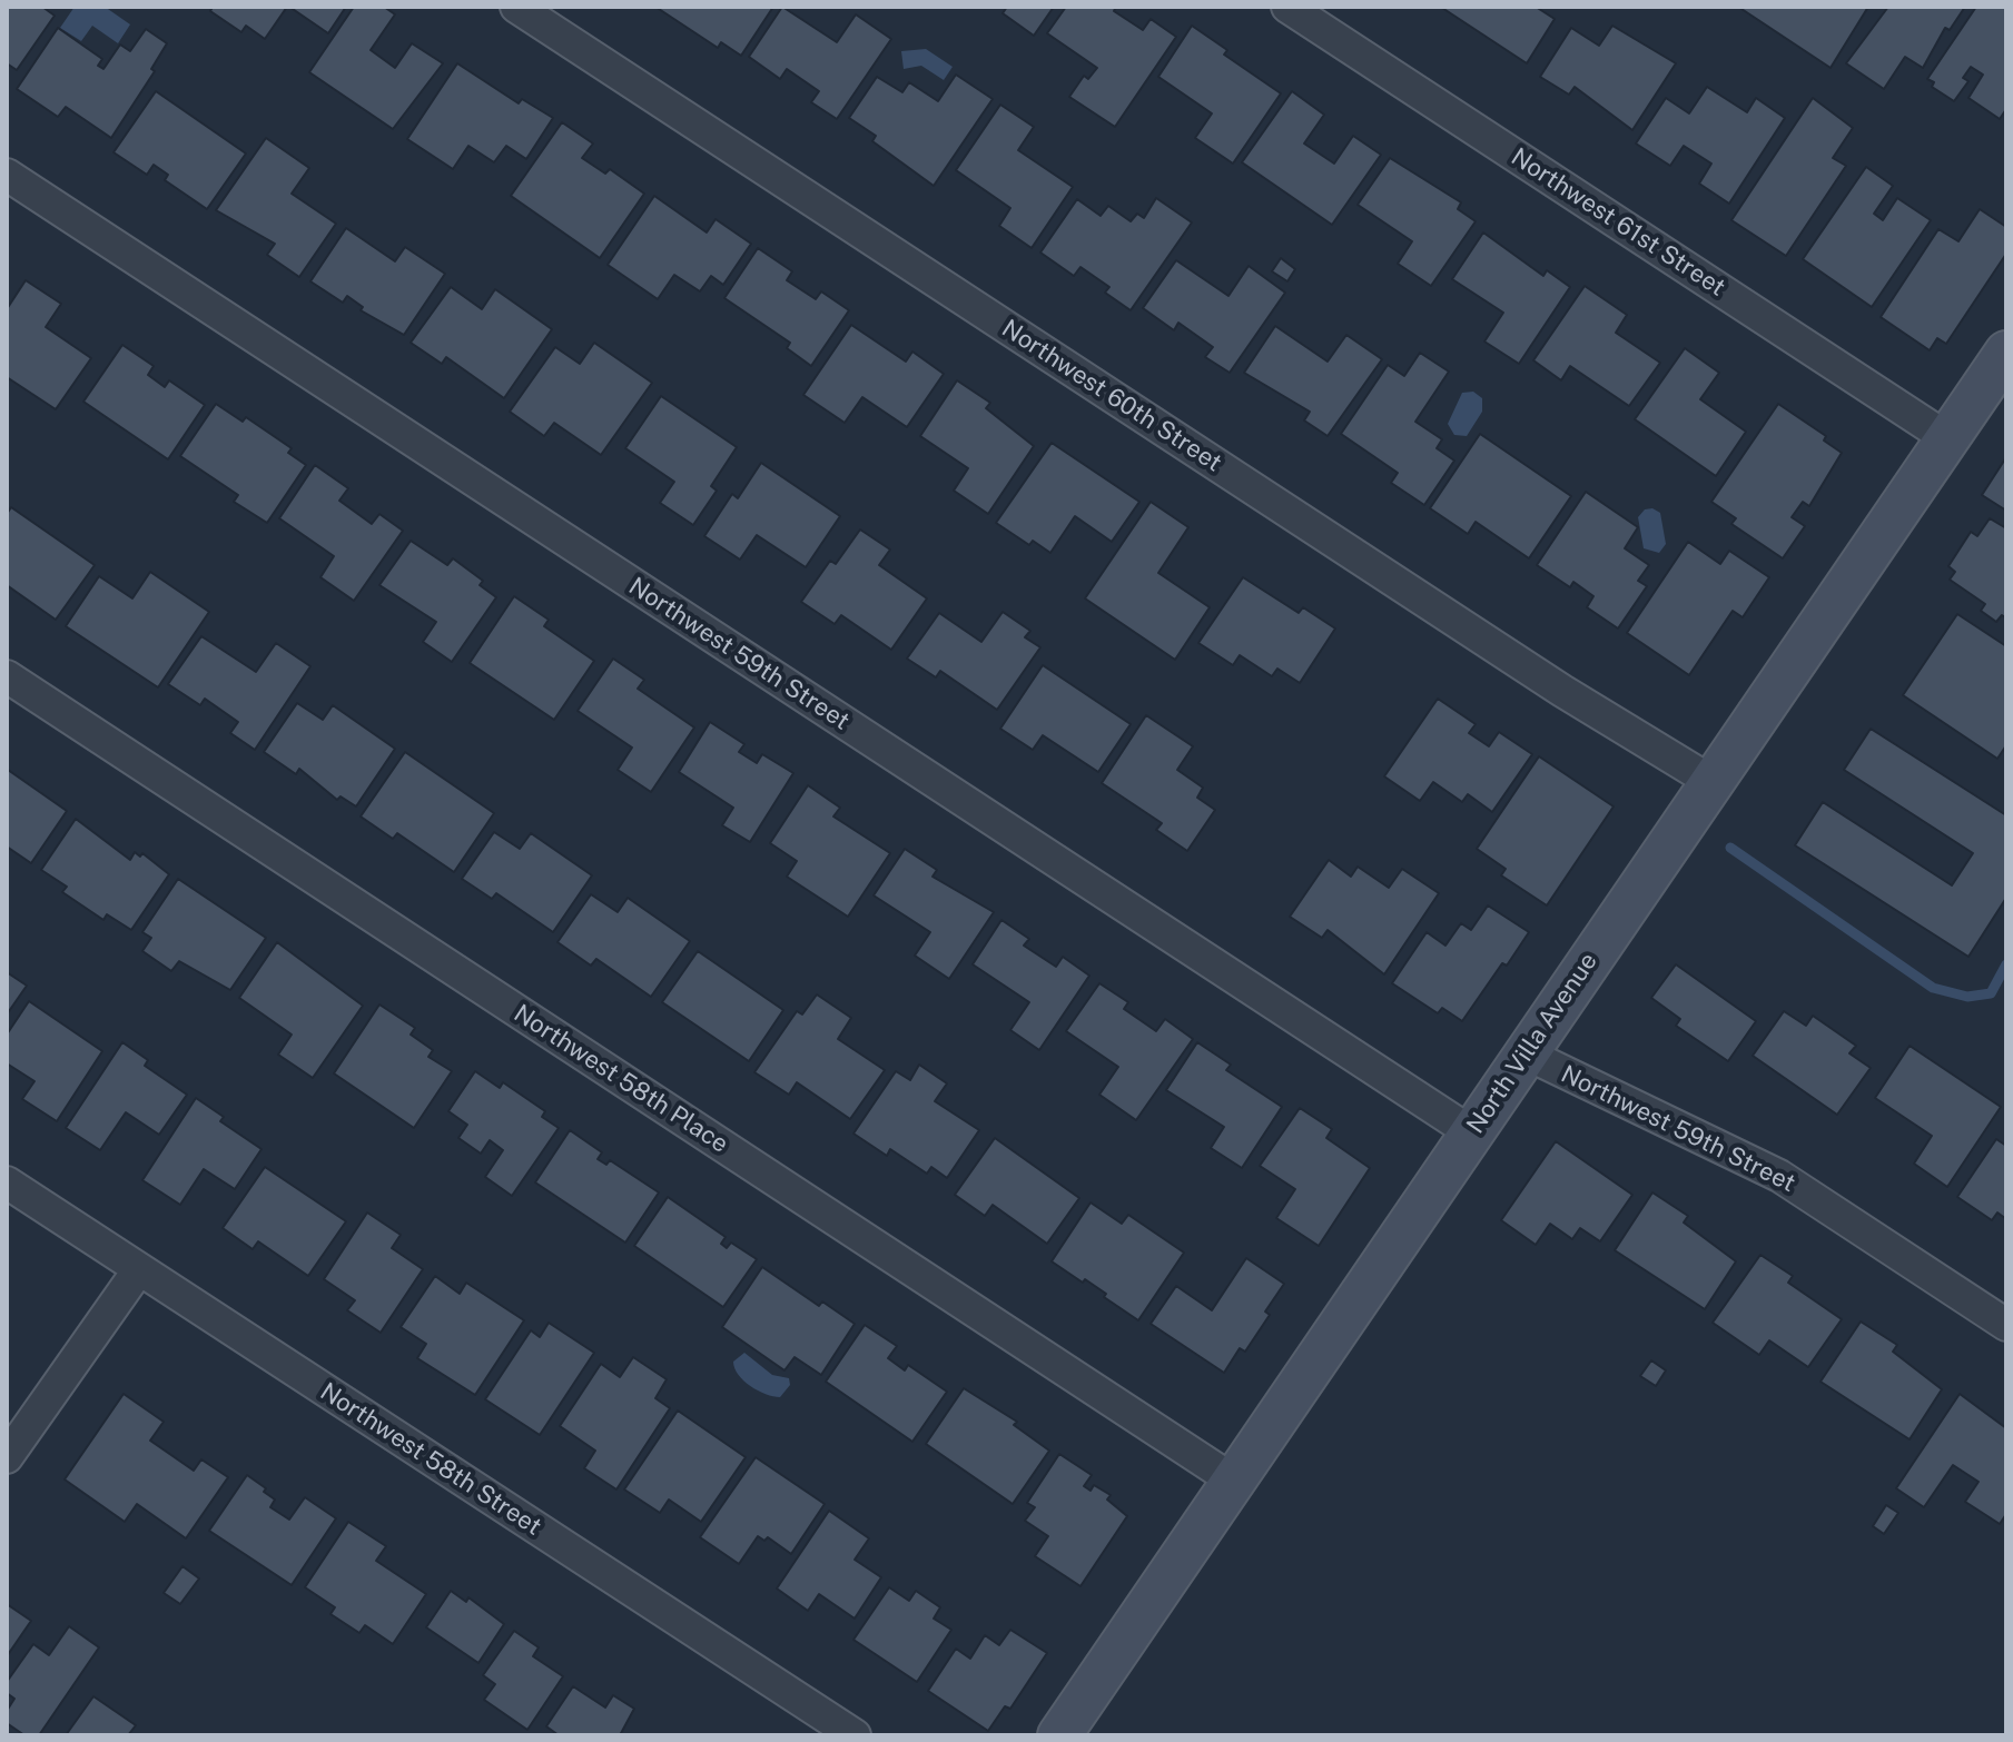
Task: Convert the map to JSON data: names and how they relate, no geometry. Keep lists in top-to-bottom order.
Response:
{
  "streets": {
    "street": [
      "Northwest 61st Street",
      "Northwest 60th Street",
      "Northwest 59th Street",
      "North Villa Avenue",
      "Northwest 58th Place",
      "Northwest 58th Street"
    ]
  },
  "crossings": [
    ["Northwest 61st Street", "North Villa Avenue"],
    ["Northwest 60th Street", "North Villa Avenue"],
    ["Northwest 59th Street", "North Villa Avenue"],
    ["North Villa Avenue", "Northwest 58th Place"]
  ]
}
